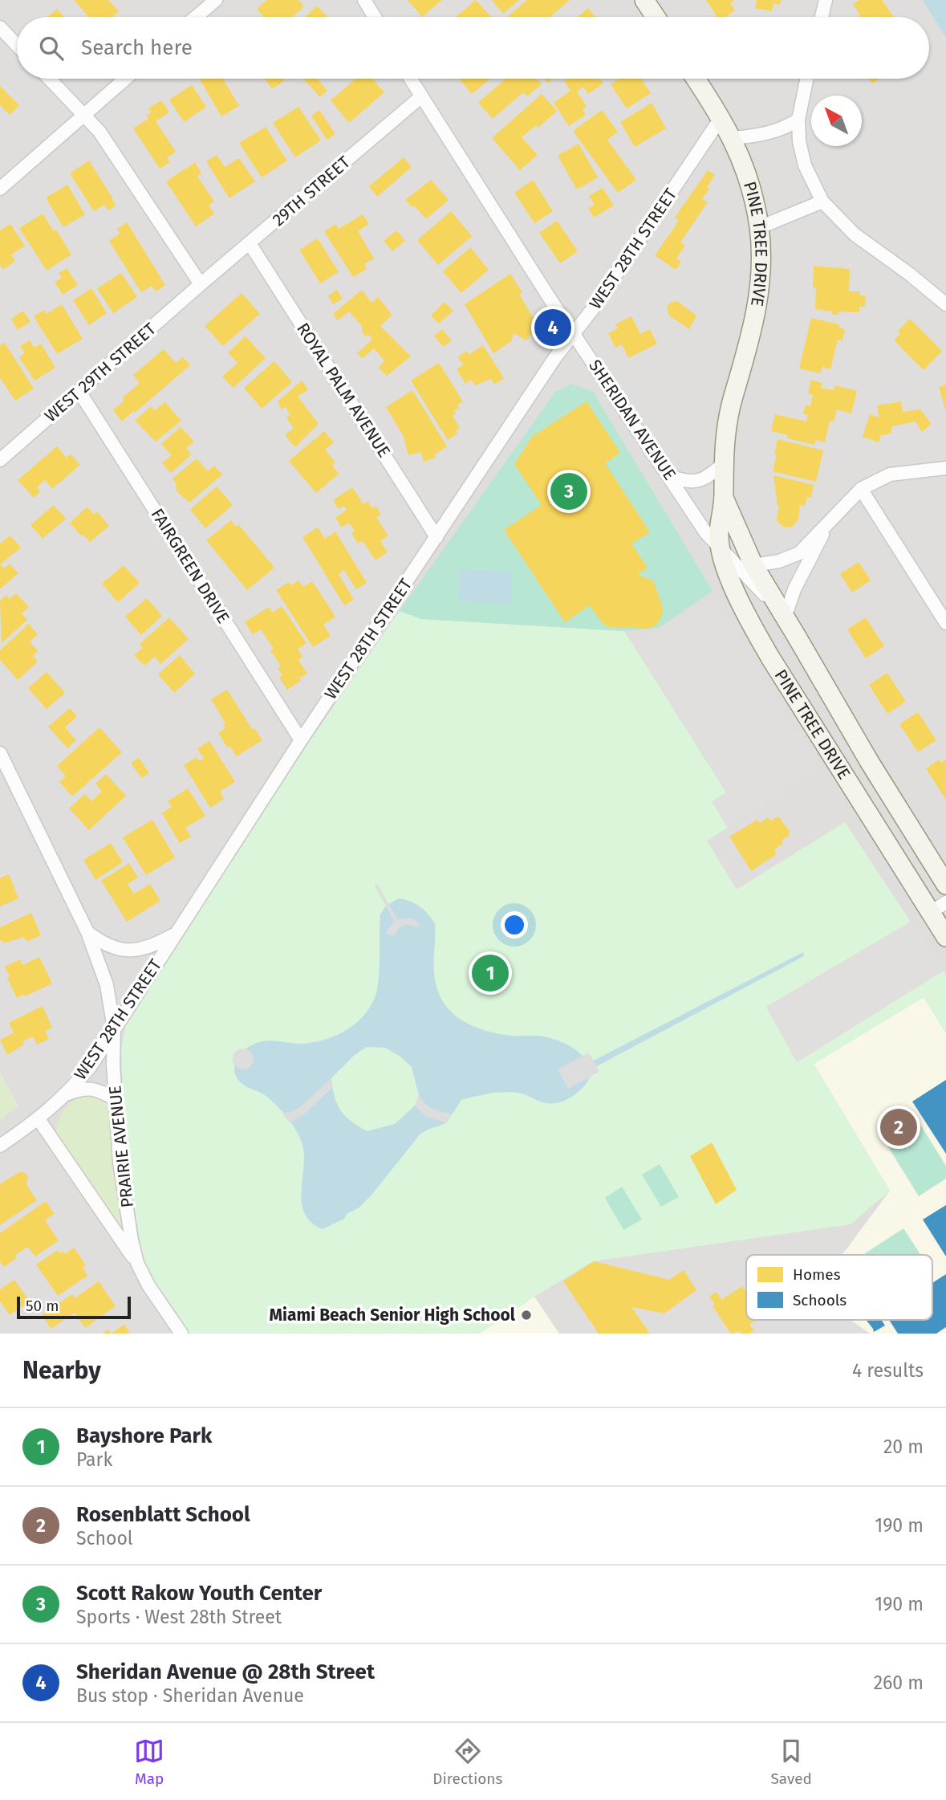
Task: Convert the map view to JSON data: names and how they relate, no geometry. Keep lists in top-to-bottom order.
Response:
{
  "streets": {
    "main road": ["PINE TREE DRIVE"],
    "street": [
      "29TH STREET",
      "WEST 28TH STREET",
      "WEST 29TH STREET",
      "ROYAL PALM AVENUE",
      "SHERIDAN AVENUE",
      "FAIRGREEN DRIVE",
      "PRAIRIE AVENUE"
    ]
  },
  "crossings": [
    ["29TH STREET", "WEST 29TH STREET"],
    ["29TH STREET", "ROYAL PALM AVENUE"],
    ["29TH STREET", "SHERIDAN AVENUE"],
    ["PINE TREE DRIVE", "WEST 28TH STREET"],
    ["PINE TREE DRIVE", "SHERIDAN AVENUE"],
    ["WEST 28TH STREET", "ROYAL PALM AVENUE"],
    ["WEST 28TH STREET", "SHERIDAN AVENUE"],
    ["WEST 28TH STREET", "FAIRGREEN DRIVE"],
    ["WEST 28TH STREET", "PRAIRIE AVENUE"],
    ["WEST 29TH STREET", "FAIRGREEN DRIVE"]
  ],
  "places": ["Miami Beach Senior High School"],
  "legend": ["Homes", "Schools"],
  "scale_bar": "50 m",
  "north": "top left",
  "page": {
    "search": "Search here",
    "pins": [
      "4",
      "3",
      "1",
      "2"
    ],
    "scale": "50 m",
    "heading": ["Nearby", "4 results"],
    "list": [
      {
        "mark": "1",
        "name": "Bayshore Park",
        "note": "Park",
        "value": "20 m"
      },
      {
        "mark": "2",
        "name": "Rosenblatt School",
        "note": "School",
        "value": "190 m"
      },
      {
        "mark": "3",
        "name": "Scott Rakow Youth Center",
        "note": "Sports · West 28th Street",
        "value": "190 m"
      },
      {
        "mark": "4",
        "name": "Sheridan Avenue @ 28th Street",
        "note": "Bus stop · Sheridan Avenue",
        "value": "260 m"
      }
    ],
    "nav": ["Map", "Directions", "Saved"]
  }
}
